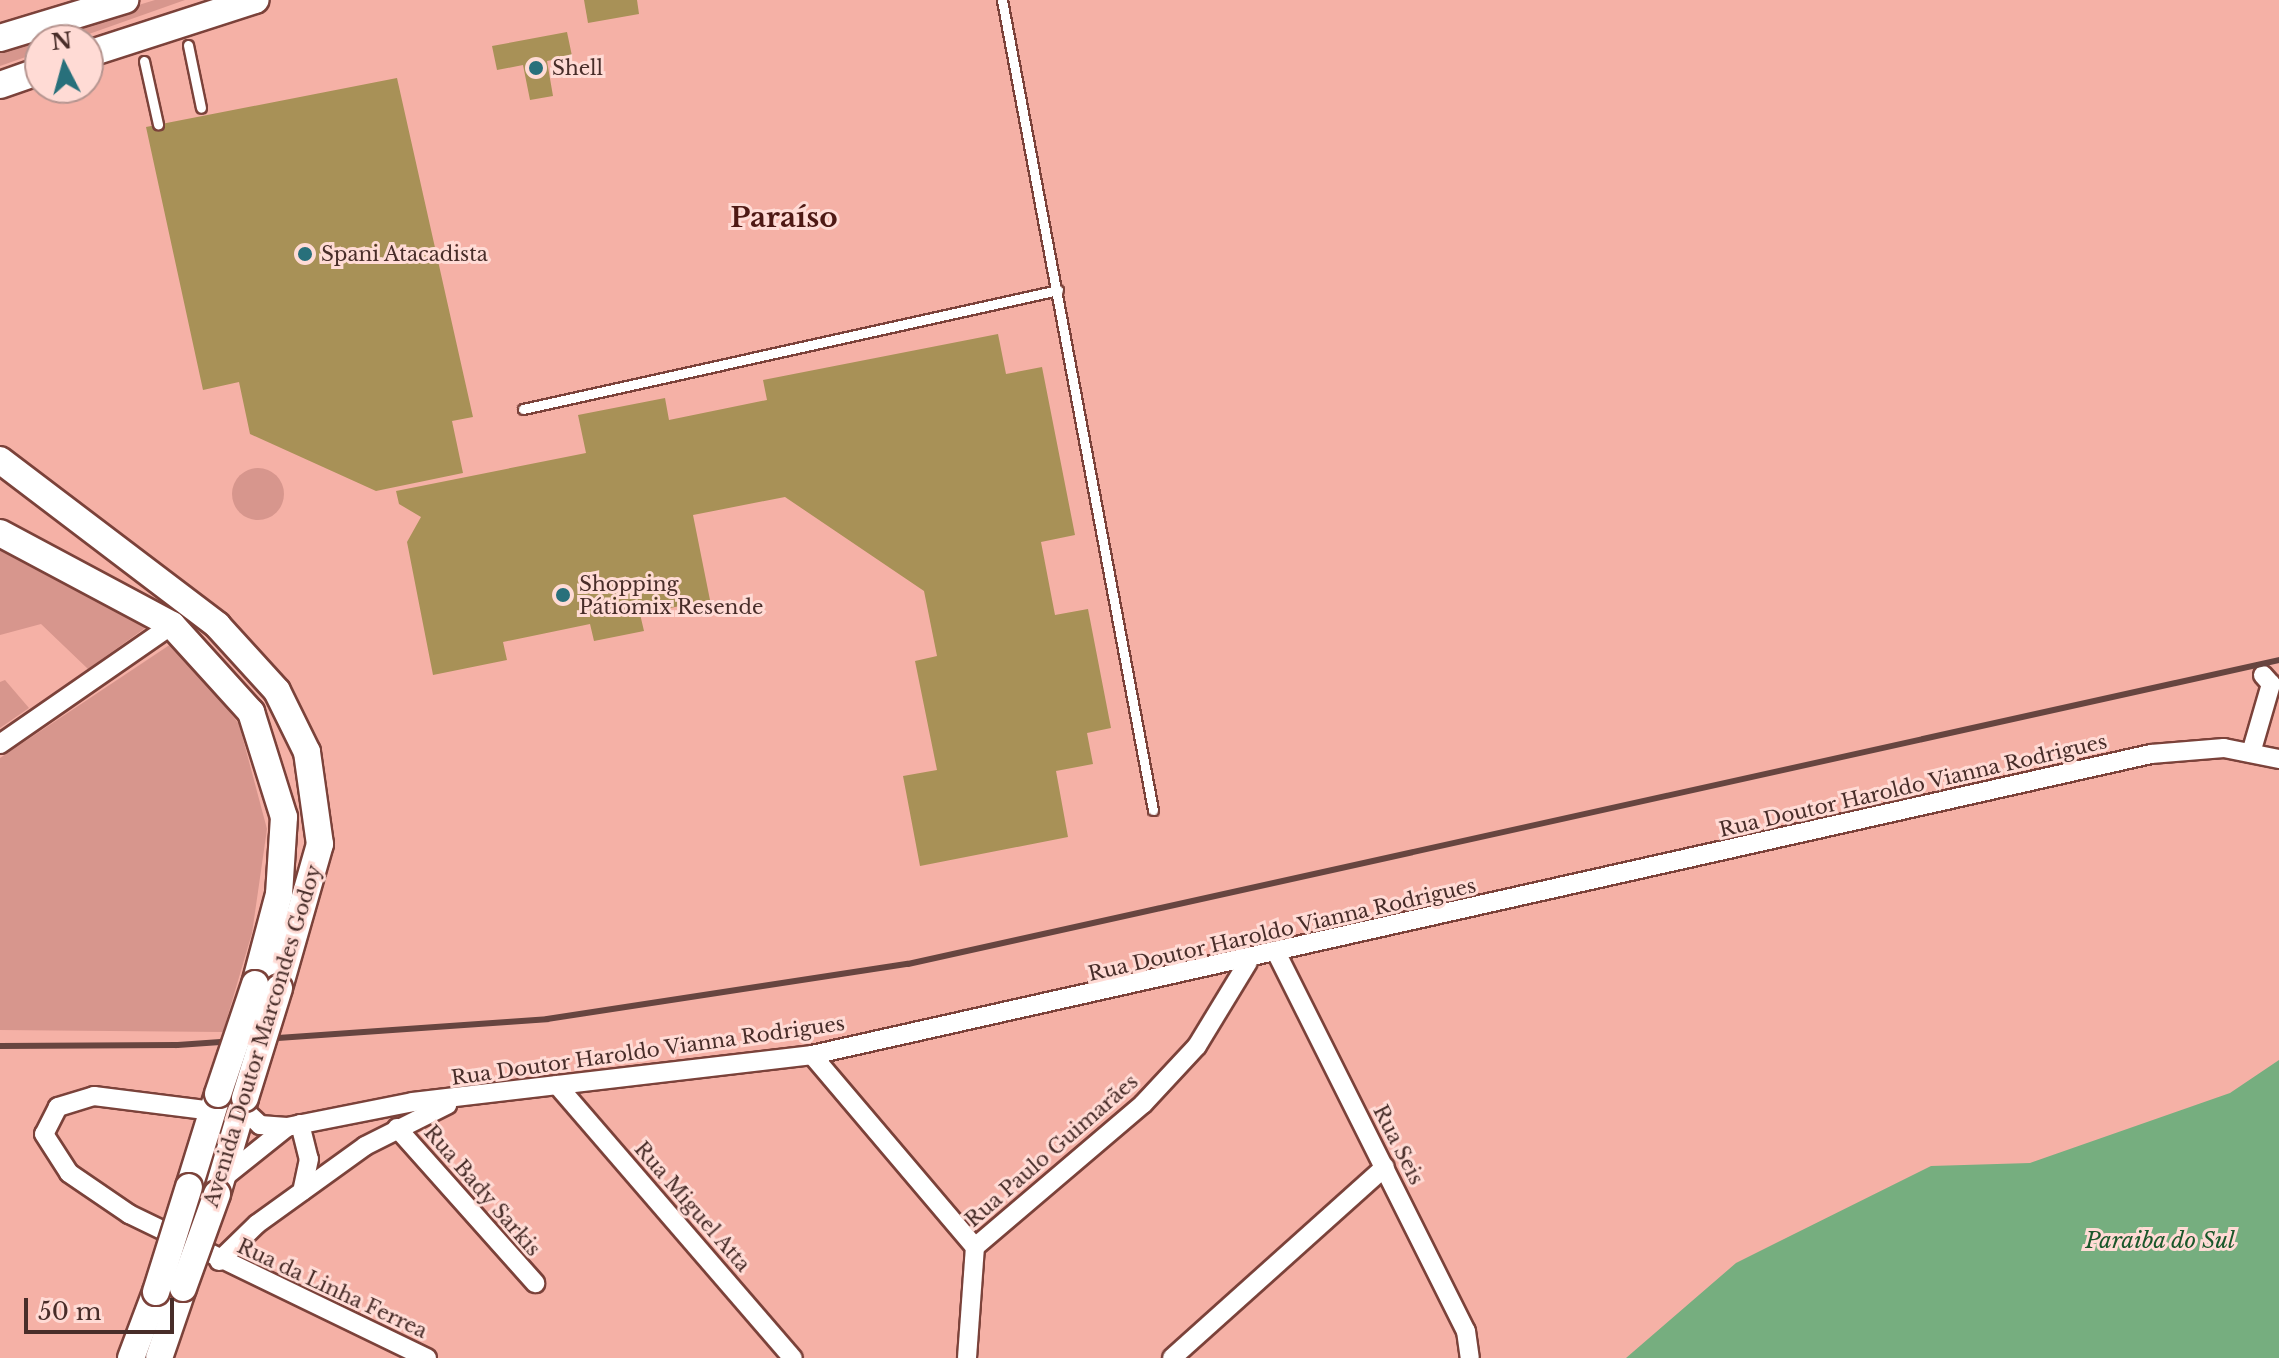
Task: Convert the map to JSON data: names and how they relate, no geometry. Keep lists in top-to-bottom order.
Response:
{
  "streets": {
    "main road": ["Avenida Doutor Marcondes Godoy"],
    "street": [
      "Rua Doutor Haroldo Vianna Rodrigues",
      "Rua Seis",
      "Rua Paulo Guimarães",
      "Rua Bady Sarkis",
      "Rua Miguel Atta",
      "Rua da Linha Ferrea"
    ]
  },
  "crossings": [
    ["Rua Doutor Haroldo Vianna Rodrigues", "Rua Seis"],
    ["Rua Doutor Haroldo Vianna Rodrigues", "Rua Paulo Guimarães"],
    ["Rua Doutor Haroldo Vianna Rodrigues", "Rua Miguel Atta"],
    ["Avenida Doutor Marcondes Godoy", "Rua da Linha Ferrea"]
  ],
  "districts": ["Paraíso"],
  "water": ["Paraiba do Sul"],
  "places": ["Shell", "Spani Atacadista", "Shopping Pátiomix Resende"],
  "scale_bar": "50 m",
  "north": "top"
}
